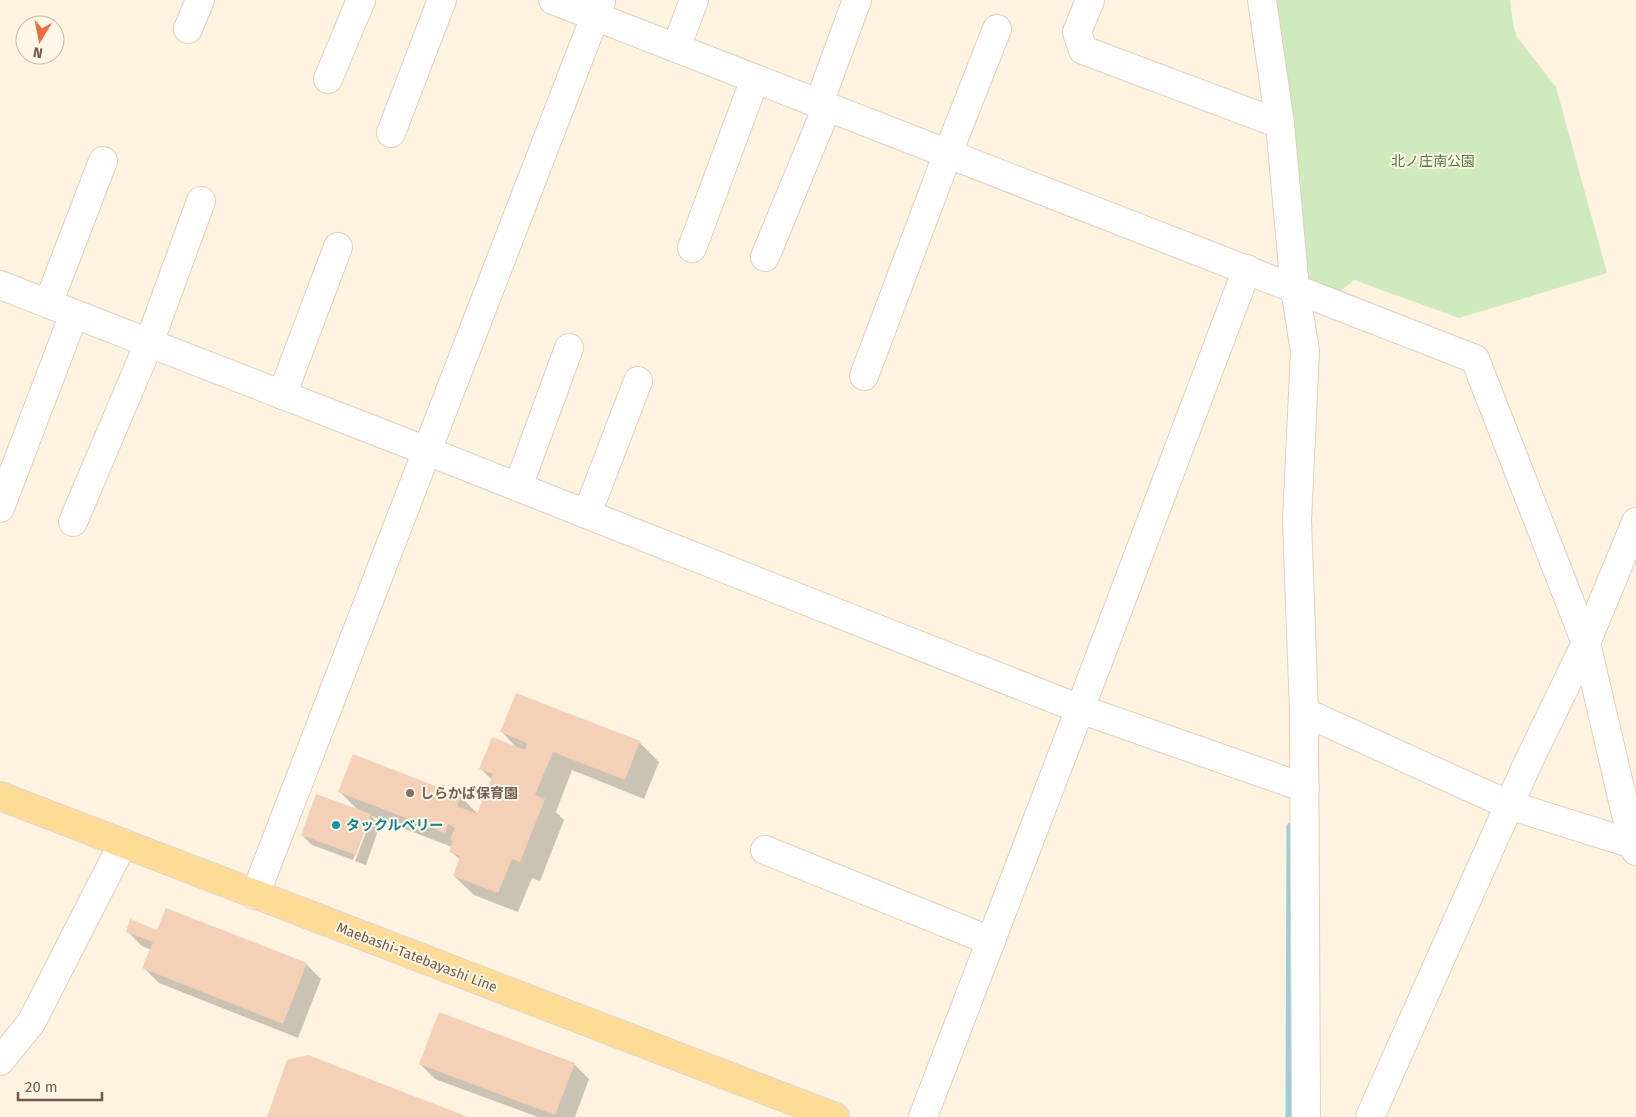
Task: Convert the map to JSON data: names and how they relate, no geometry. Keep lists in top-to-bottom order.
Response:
{
  "streets": {
    "main road": ["Maebashi-Tatebayashi Line"]
  },
  "parks": ["北ノ庄南公園"],
  "places": ["しらかば保育園", "タックルベリー"],
  "scale_bar": "20 m",
  "north": "bottom"
}
